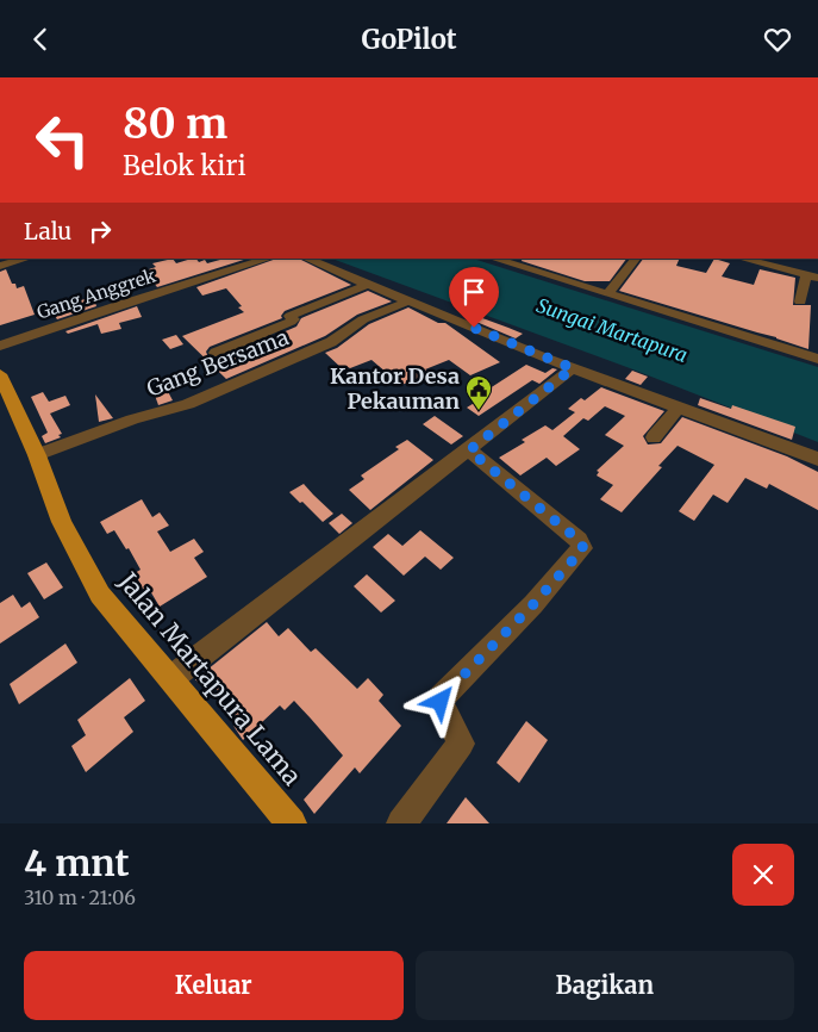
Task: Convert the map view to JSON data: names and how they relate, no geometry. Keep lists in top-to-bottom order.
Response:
{
  "streets": {
    "main road": ["Jalan Martapura Lama"],
    "street": ["Gang Anggrek", "Gang Bersama"]
  },
  "crossings": [
    ["Gang Bersama", "Jalan Martapura Lama"]
  ],
  "water": ["Sungai Martapura"],
  "places": {
    "public building": ["Kantor Desa Pekauman"]
  },
  "page": {
    "header": "GoPilot",
    "turn": ["80 m", "Belok kiri"],
    "then": "Lalu",
    "heading": ["4 mnt", "310 m · 21:06"],
    "buttons": ["Keluar", "Bagikan"]
  }
}
